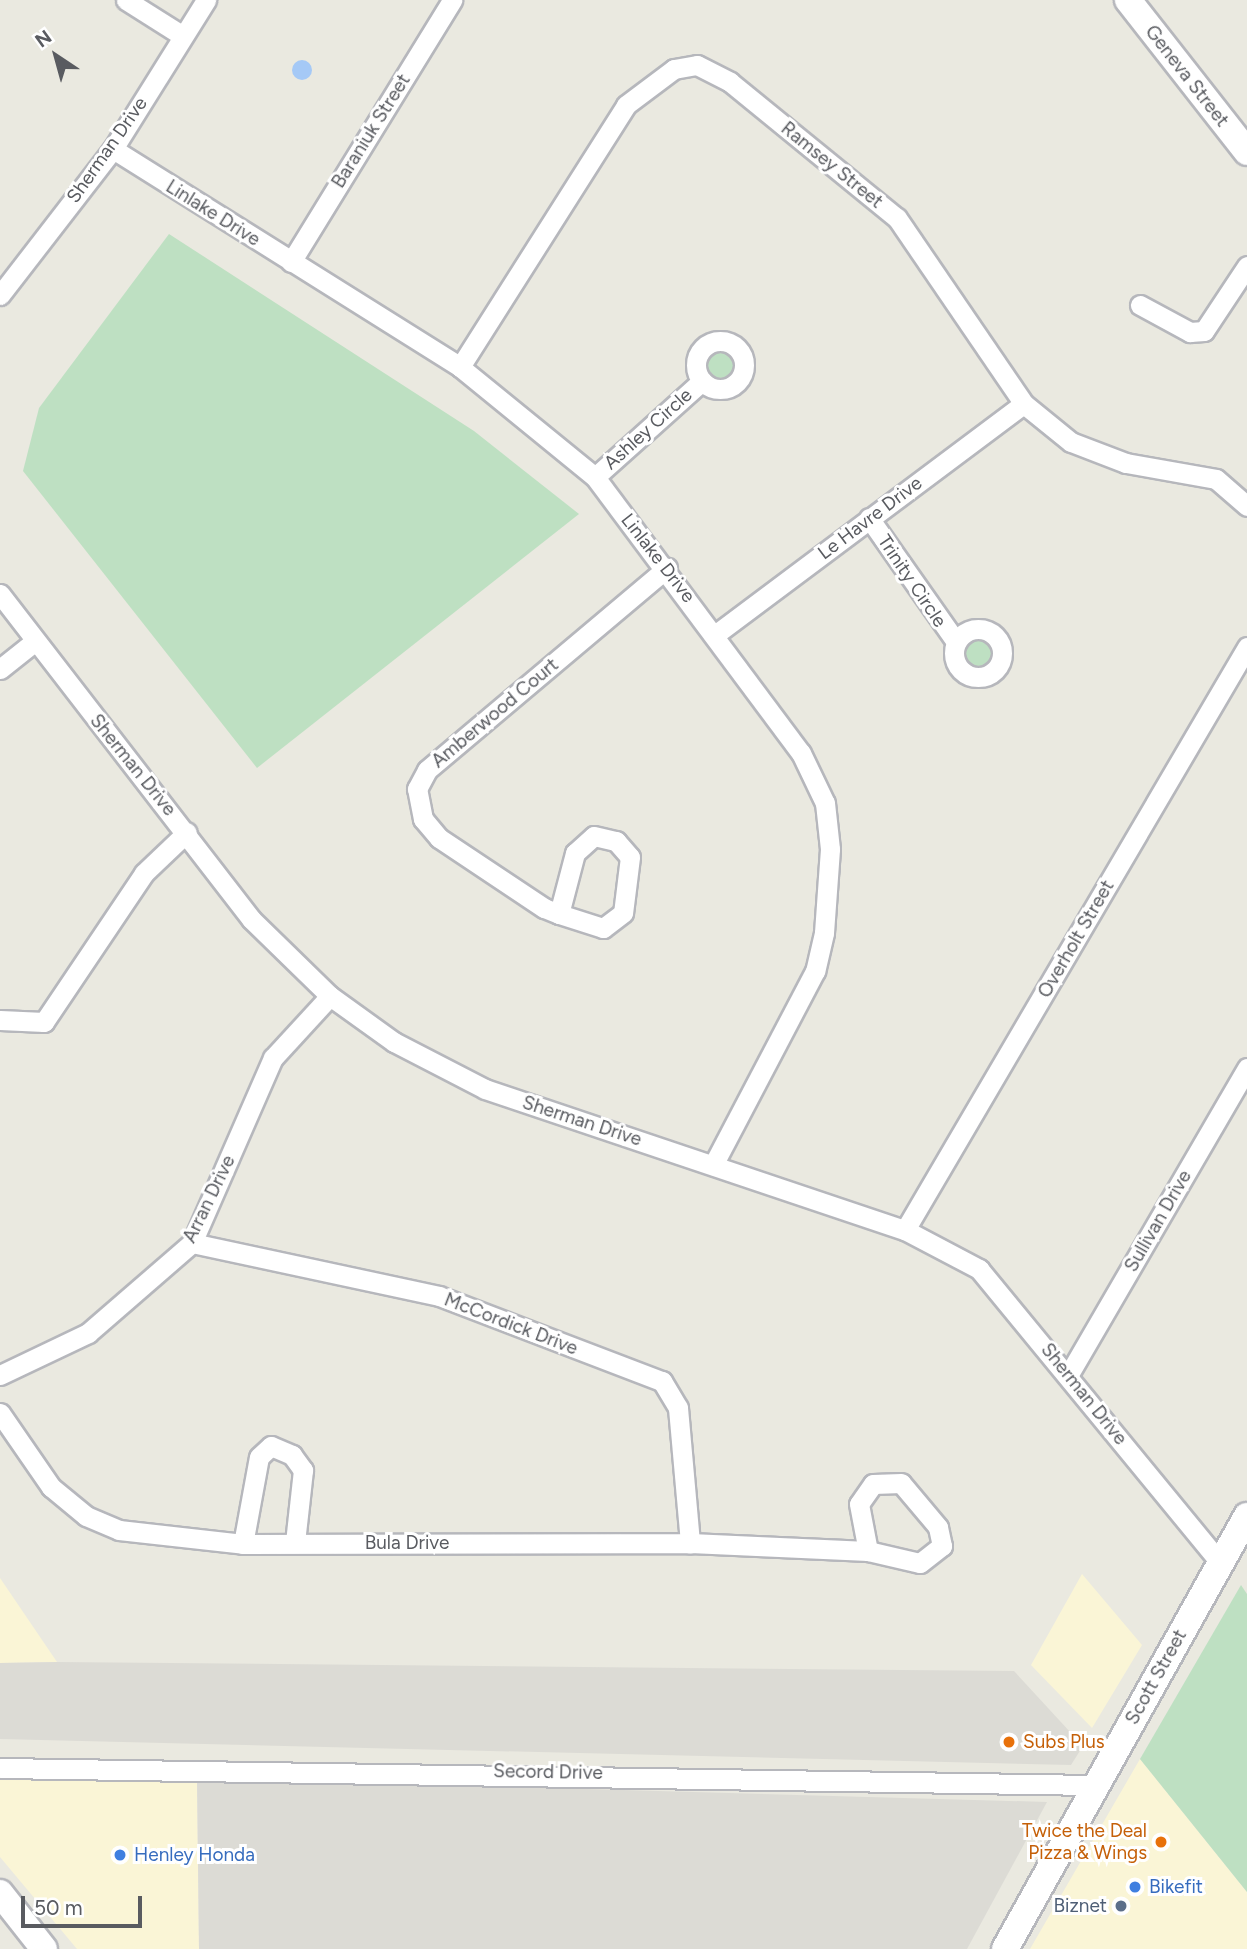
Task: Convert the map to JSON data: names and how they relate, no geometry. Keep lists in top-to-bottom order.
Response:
{
  "streets": {
    "main road": ["Geneva Street", "Scott Street"],
    "street": [
      "Baraniuk Street",
      "Sherman Drive",
      "Ramsey Street",
      "Linlake Drive",
      "Ashley Circle",
      "Le Havre Drive",
      "Trinity Circle",
      "Amberwood Court",
      "Overholt Street",
      "Arran Drive",
      "Sullivan Drive",
      "McCordick Drive",
      "Bula Drive",
      "Secord Drive"
    ]
  },
  "crossings": [
    ["Baraniuk Street", "Linlake Drive"],
    ["Sherman Drive", "Linlake Drive"],
    ["Sherman Drive", "Overholt Street"],
    ["Sherman Drive", "Arran Drive"],
    ["Sherman Drive", "Sullivan Drive"],
    ["Sherman Drive", "Scott Street"],
    ["Ramsey Street", "Linlake Drive"],
    ["Ramsey Street", "Le Havre Drive"],
    ["Linlake Drive", "Ashley Circle"],
    ["Linlake Drive", "Le Havre Drive"],
    ["Linlake Drive", "Amberwood Court"],
    ["Le Havre Drive", "Trinity Circle"],
    ["Arran Drive", "McCordick Drive"],
    ["McCordick Drive", "Bula Drive"],
    ["Scott Street", "Secord Drive"]
  ],
  "places": [
    "Subs Plus",
    "Twice the Deal Pizza & Wings",
    "Henley Honda",
    "Bikefit",
    "Biznet"
  ],
  "scale_bar": "50 m",
  "north": "top left"
}
